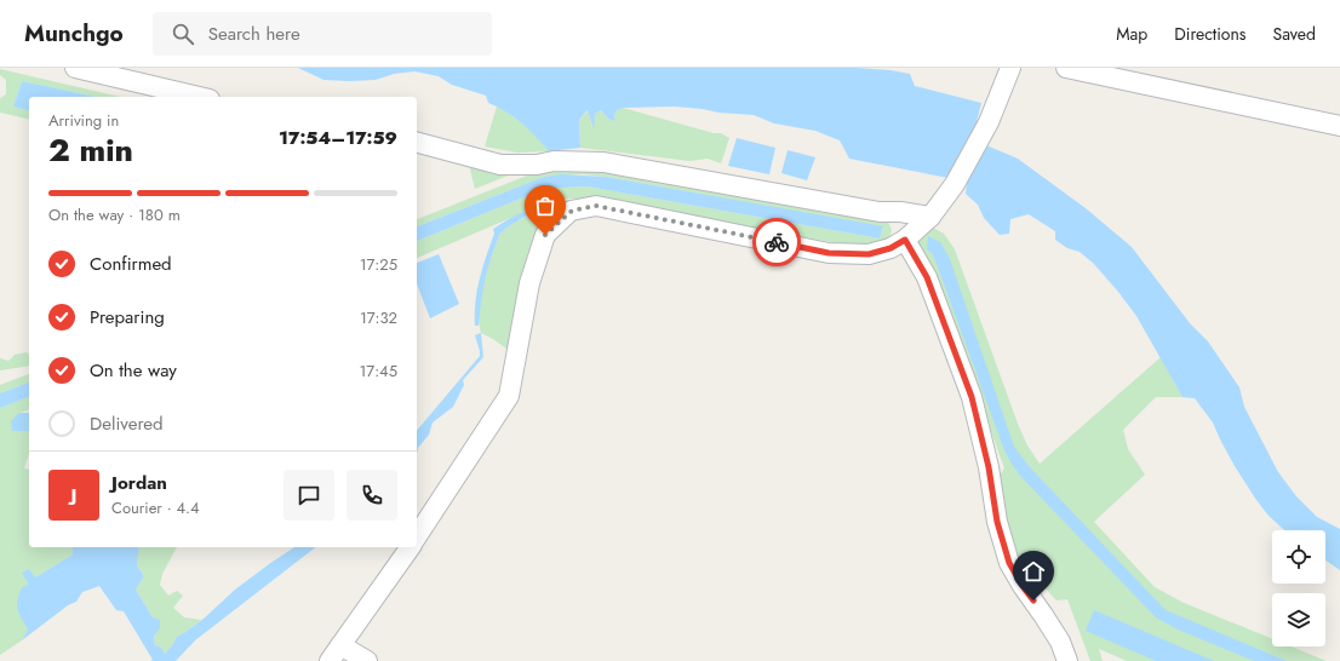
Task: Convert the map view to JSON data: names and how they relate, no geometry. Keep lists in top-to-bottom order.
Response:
{
  "page": {
    "header": "Munchgo",
    "search": "Search here",
    "nav": ["Map", "Directions", "Saved"],
    "heading": ["2 min", "Arriving in", "17:54–17:59"],
    "panel": ["Jordan", "Courier · 4.4"],
    "bar": "On the way · 180 m",
    "list": [
      ["Confirmed", "17:25"],
      ["Preparing", "17:32"],
      ["On the way", "17:45"],
      "Delivered"
    ],
    "round": "J"
  }
}
